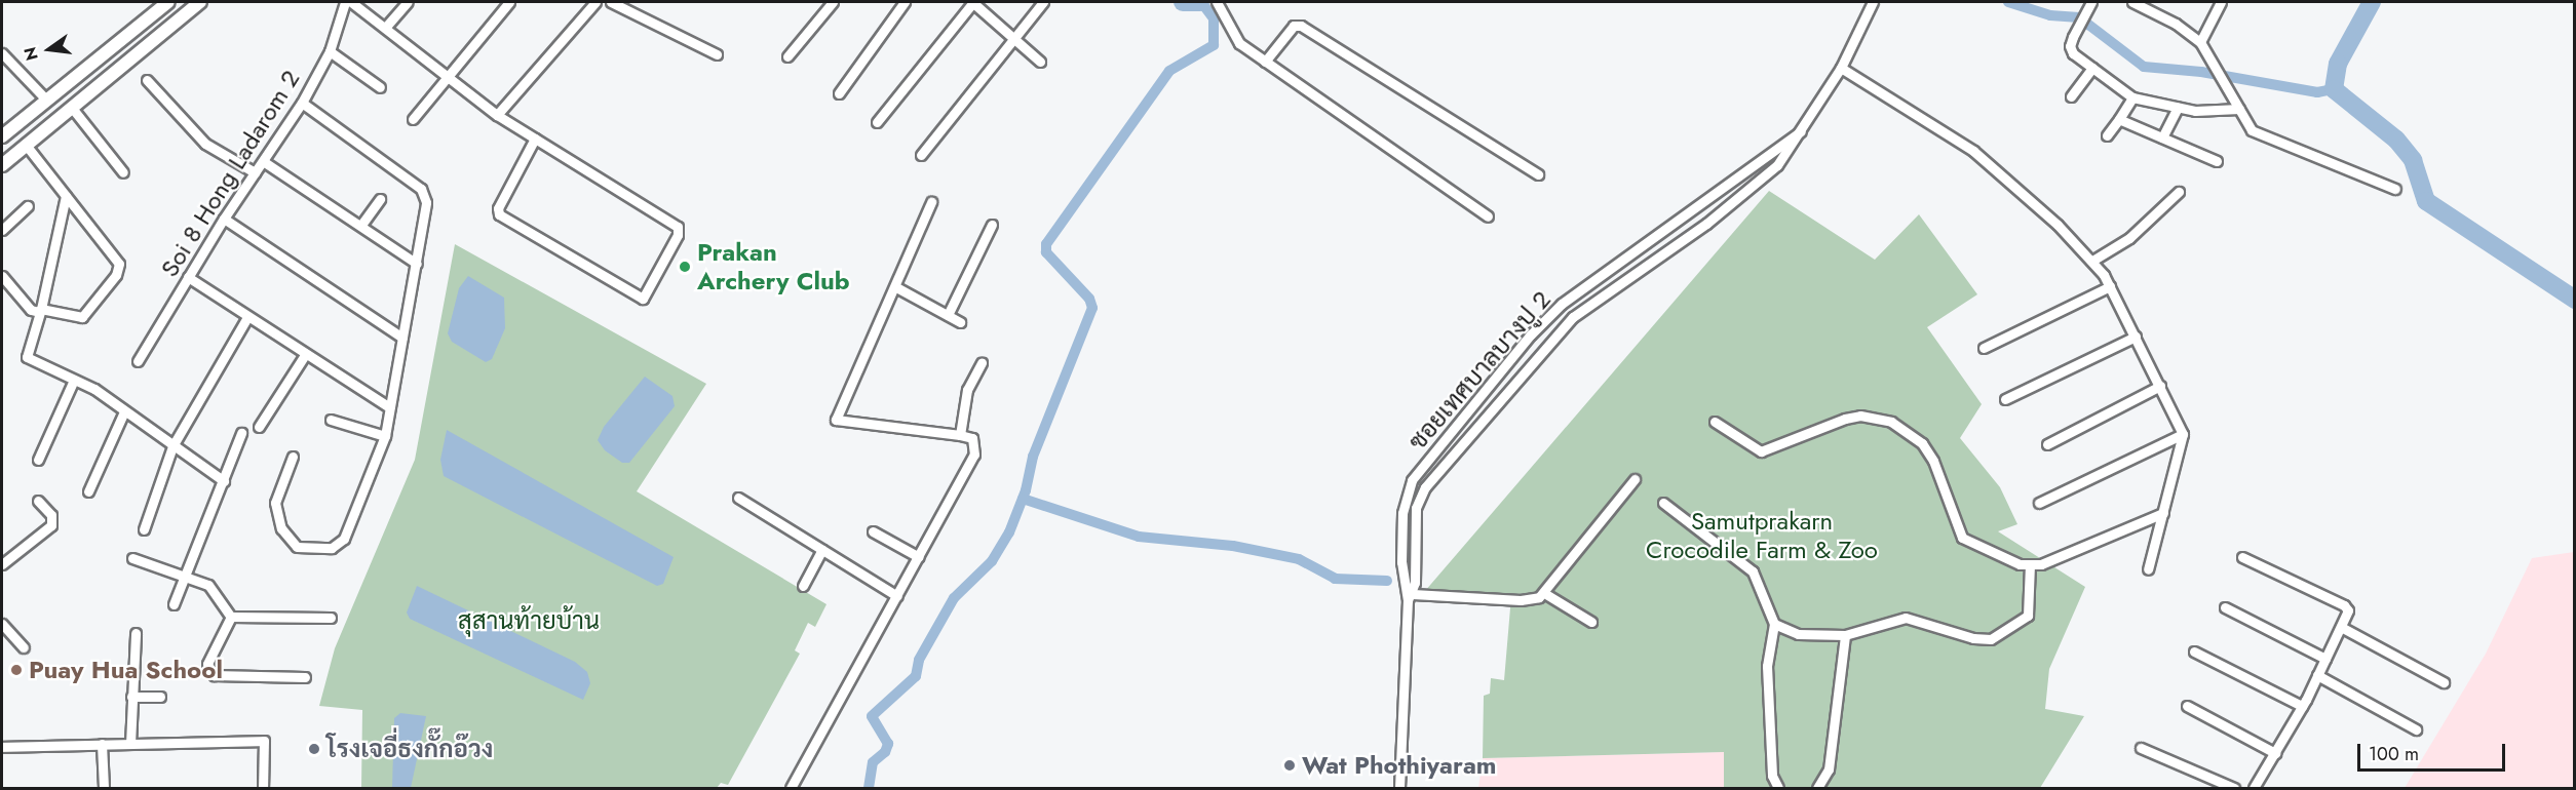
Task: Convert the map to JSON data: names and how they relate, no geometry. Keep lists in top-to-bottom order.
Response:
{
  "streets": {
    "street": ["Soi 8 Hong Ladarom 2", "ซอยเทศบาลบางปู 2"]
  },
  "parks": ["Samutprakarn Crocodile Farm & Zoo", "สุสานท้ายบ้าน"],
  "places": [
    "Prakan Archery Club",
    "Puay Hua School",
    "โรงเจอี่ธงกั๊กอ๊วง",
    "Wat Phothiyaram"
  ],
  "scale_bar": "100 m",
  "north": "left"
}
